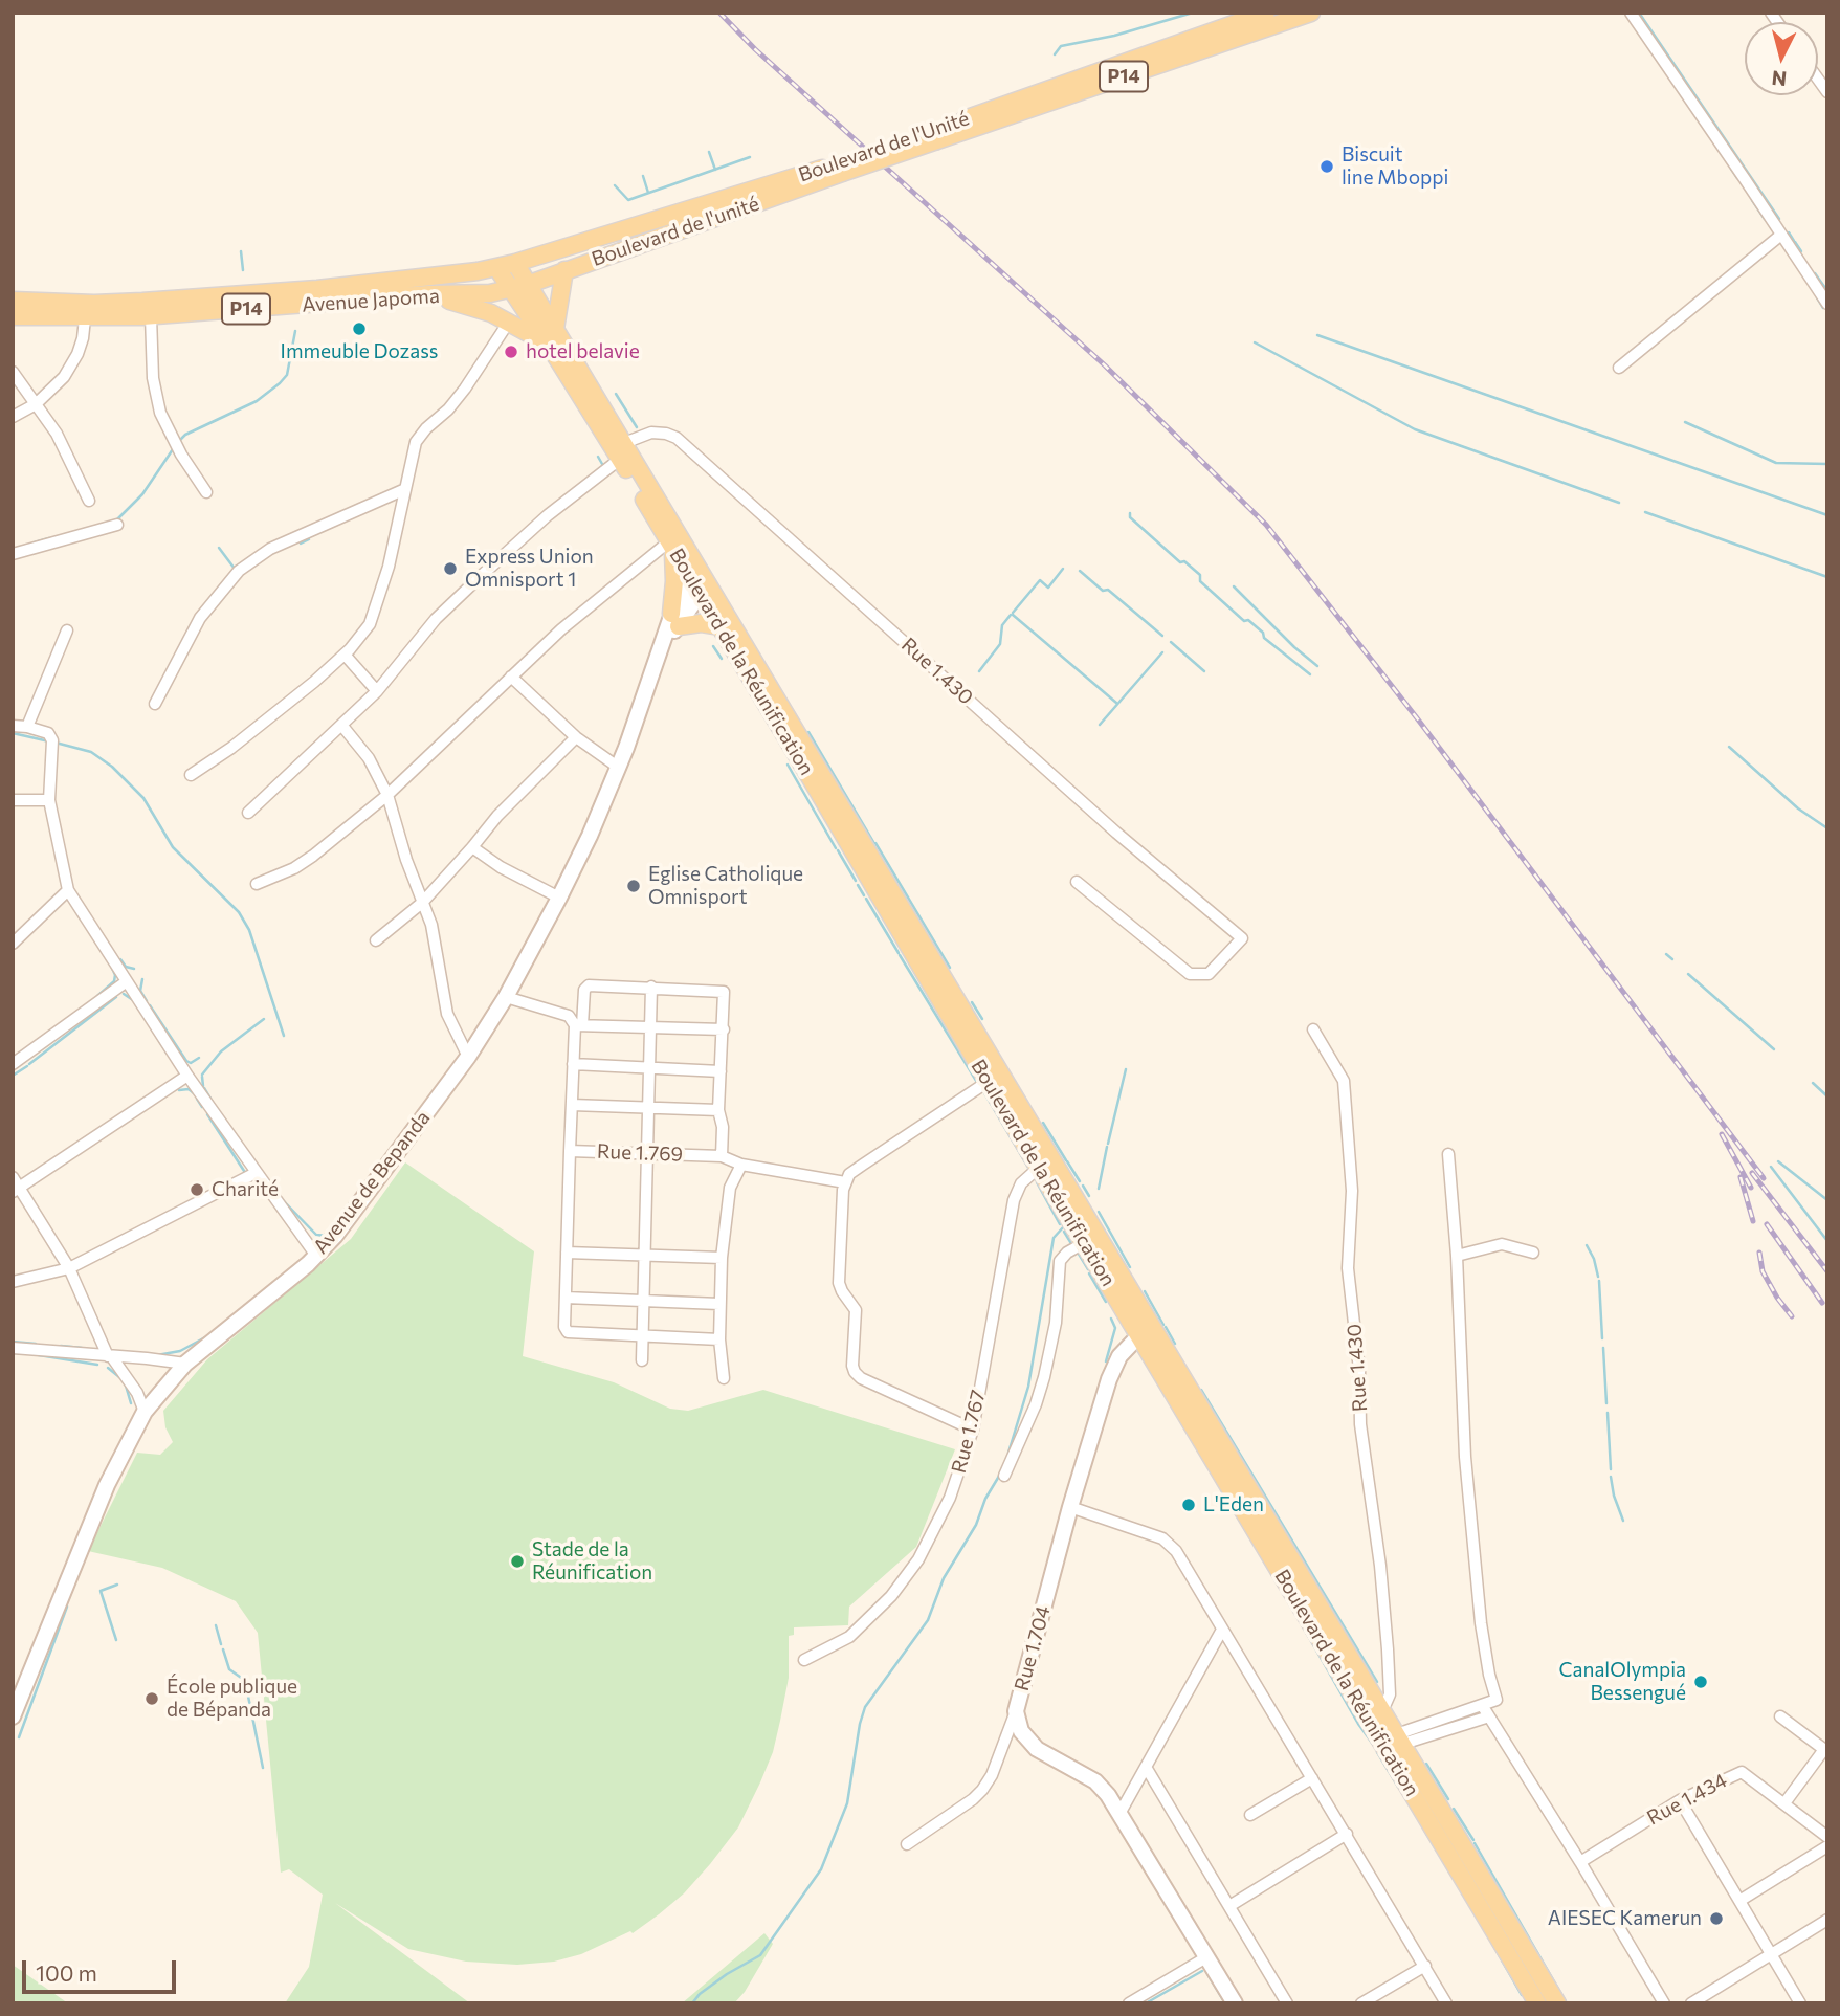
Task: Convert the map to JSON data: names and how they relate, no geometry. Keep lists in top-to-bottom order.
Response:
{
  "streets": {
    "main road": [
      "P14",
      "Boulevard de l'Unité",
      "Boulevard de l'unité",
      "Avenue Japoma",
      "Boulevard de la Réunification",
      "Avenue de Bepanda",
      "Rue 1.704"
    ],
    "street": [
      "Rue 1.430",
      "Rue 1.769",
      "Rue 1.767",
      "Rue 1.434"
    ]
  },
  "crossings": [
    ["Boulevard de l'Unité", "Boulevard de l'unité"],
    ["Boulevard de l'Unité", "Avenue Japoma"],
    ["Boulevard de l'unité", "Avenue Japoma"],
    ["Boulevard de la Réunification", "Rue 1.430"],
    ["Boulevard de la Réunification", "Avenue de Bepanda"],
    ["Boulevard de la Réunification", "Rue 1.767"],
    ["Boulevard de la Réunification", "Rue 1.704"]
  ],
  "places": [
    "Biscuit line Mboppi",
    "Immeuble Dozass",
    "hotel belavie",
    "Express Union Omnisport 1",
    "Eglise Catholique Omnisport",
    "Charité",
    "L'Eden",
    "Stade de la Réunification",
    "CanalOlympia Bessengué",
    "École publique de Bépanda",
    "AIESEC Kamerun"
  ],
  "scale_bar": "100 m",
  "north": "bottom"
}
